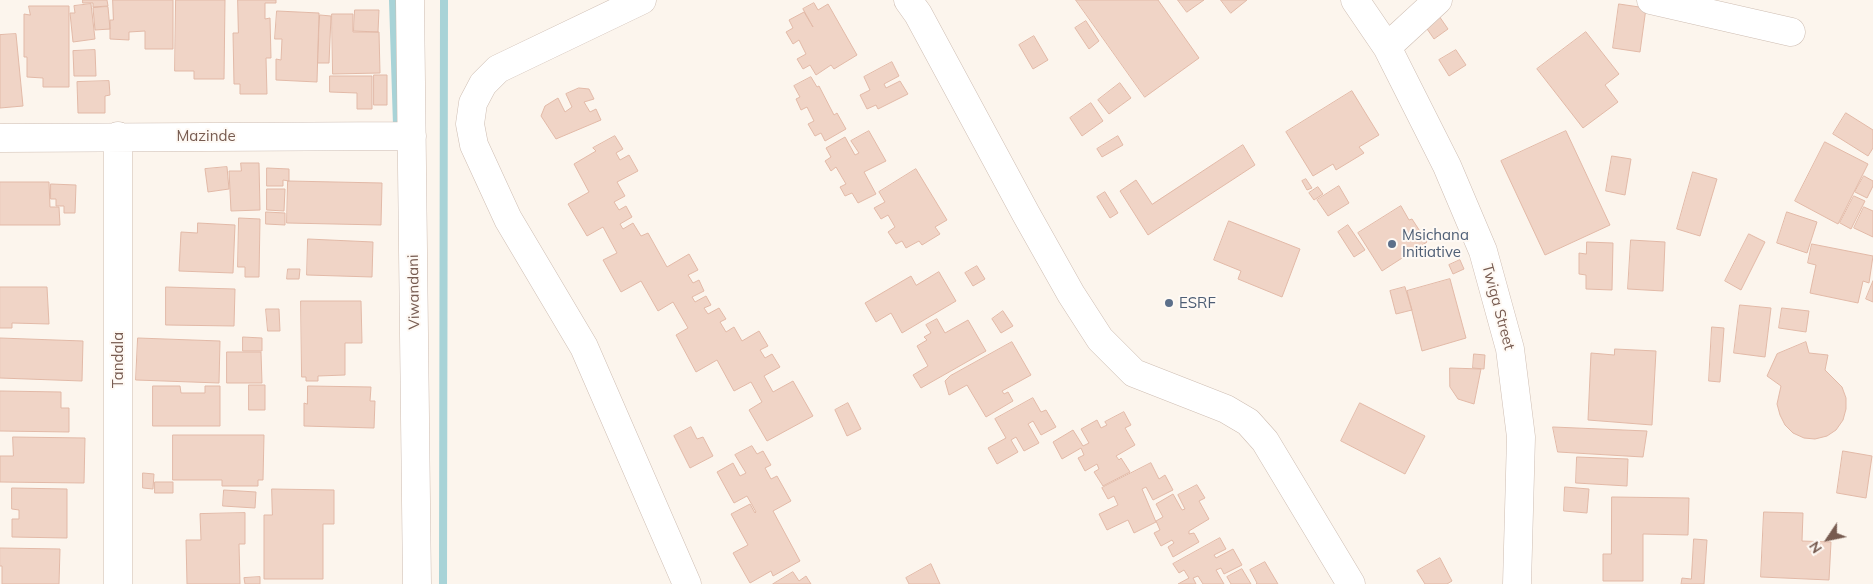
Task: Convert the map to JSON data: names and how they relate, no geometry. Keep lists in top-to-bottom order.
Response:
{
  "streets": {
    "street": [
      "Mazinde",
      "Viwandani",
      "Twiga Street",
      "Tandala"
    ]
  },
  "crossings": [
    ["Mazinde", "Viwandani"],
    ["Mazinde", "Tandala"]
  ],
  "places": ["Msichana Initiative", "ESRF"],
  "north": "bottom left"
}
